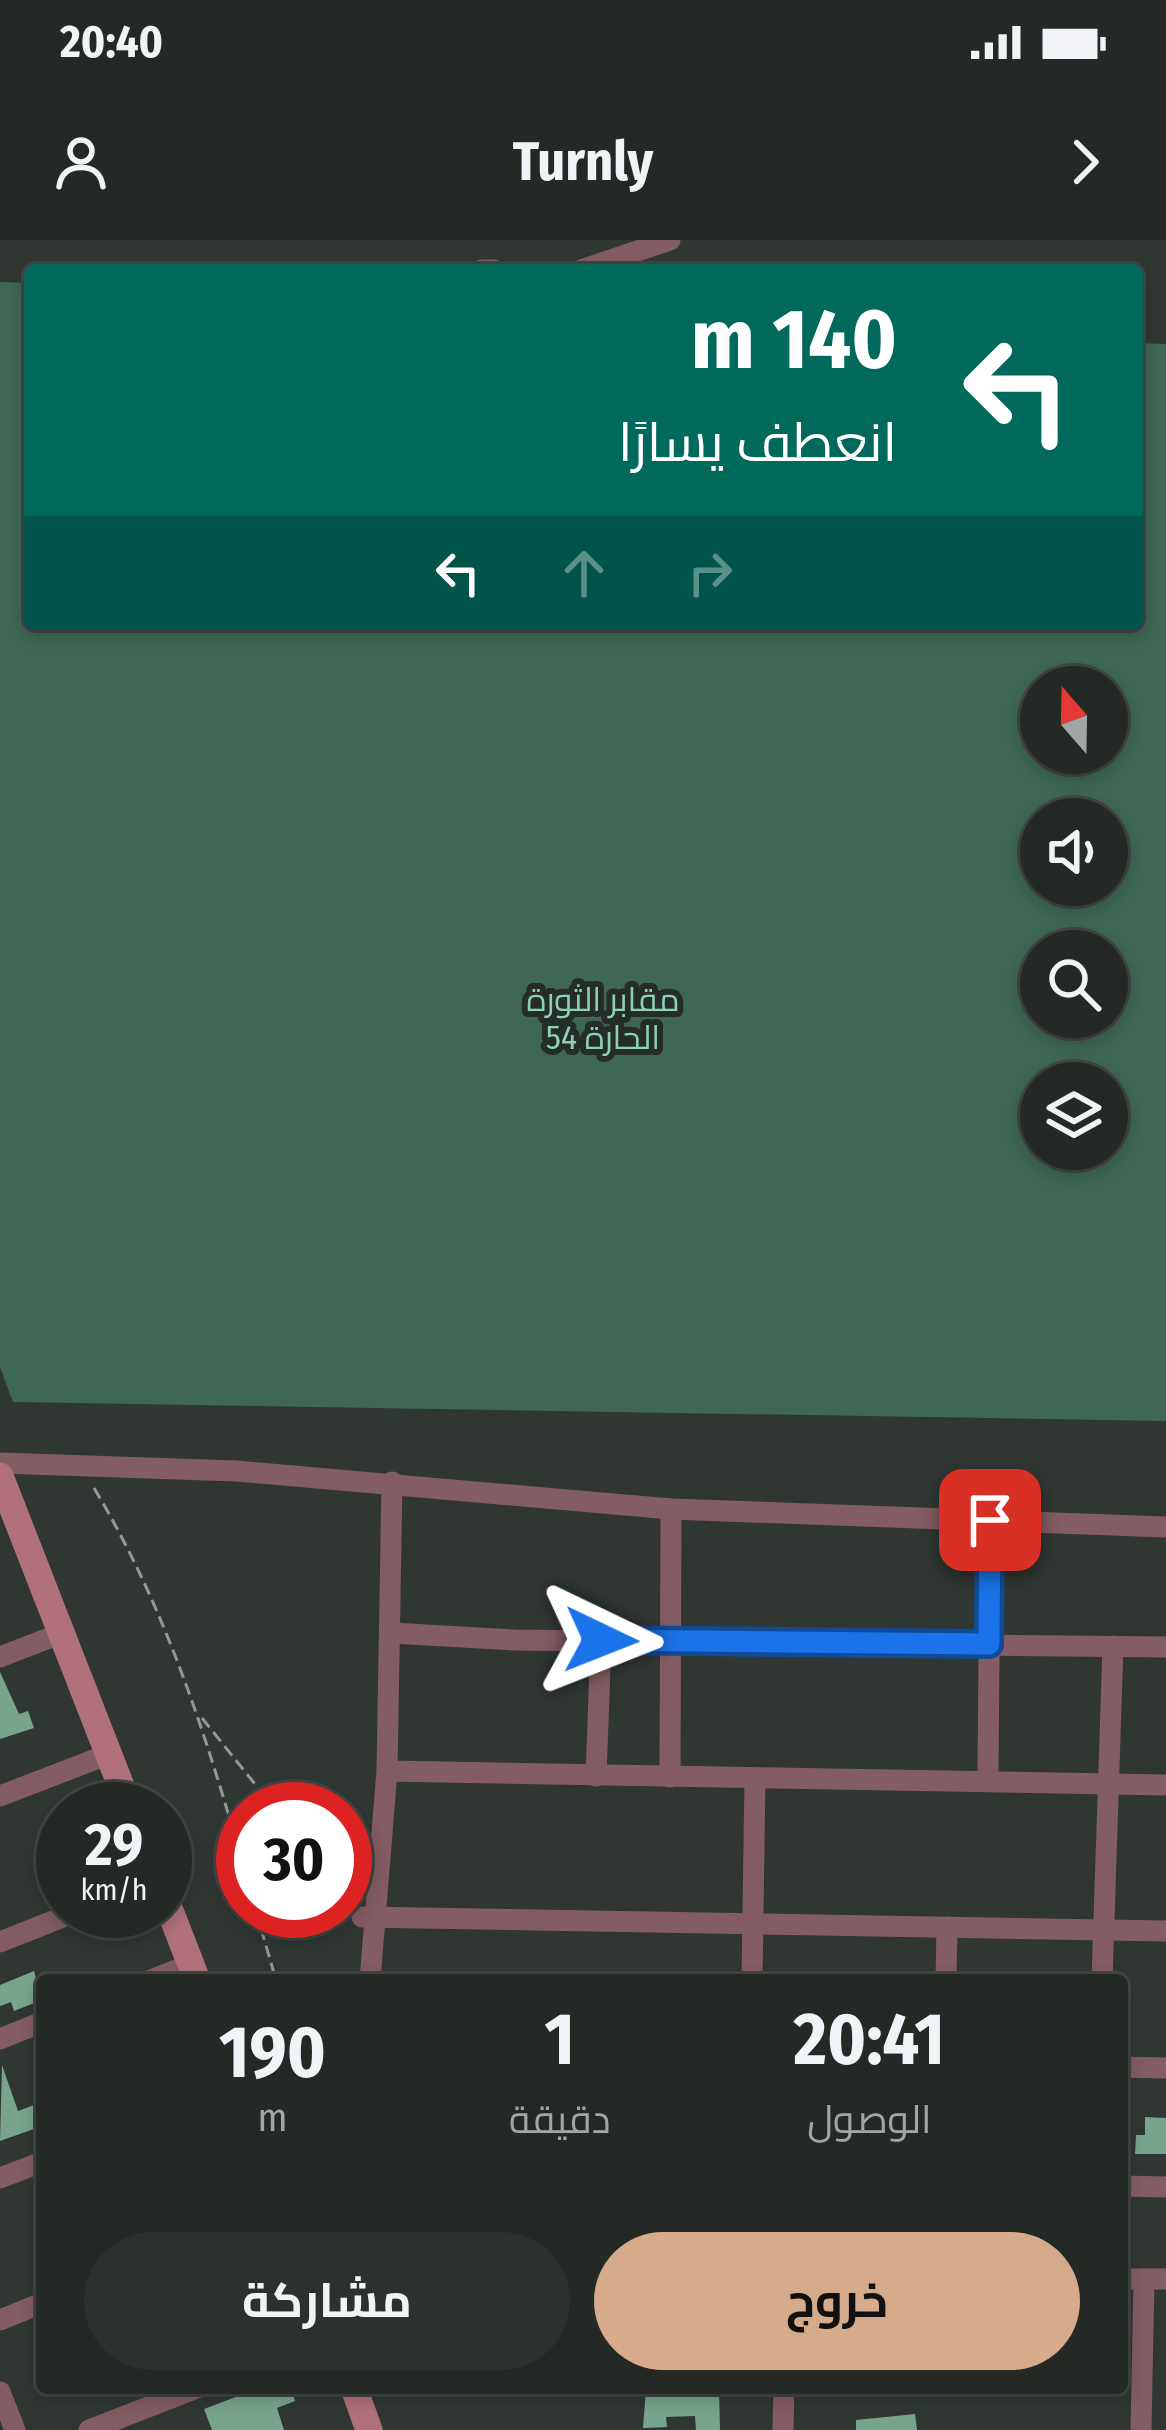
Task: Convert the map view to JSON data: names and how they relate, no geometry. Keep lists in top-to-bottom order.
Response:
{
  "parks": ["مقابر الثورة الحارة 54"],
  "north": "top",
  "page": {
    "status": "20:40",
    "header": "Turnly",
    "turn": ["140 m", "انعطف يسارًا"],
    "speed": "29 km/h",
    "limit": "30",
    "eta": [
      "20:41",
      "الوصول",
      "1",
      "دقيقة",
      "190",
      "m"
    ],
    "buttons": ["خروج", "مشاركة"]
  }
}
